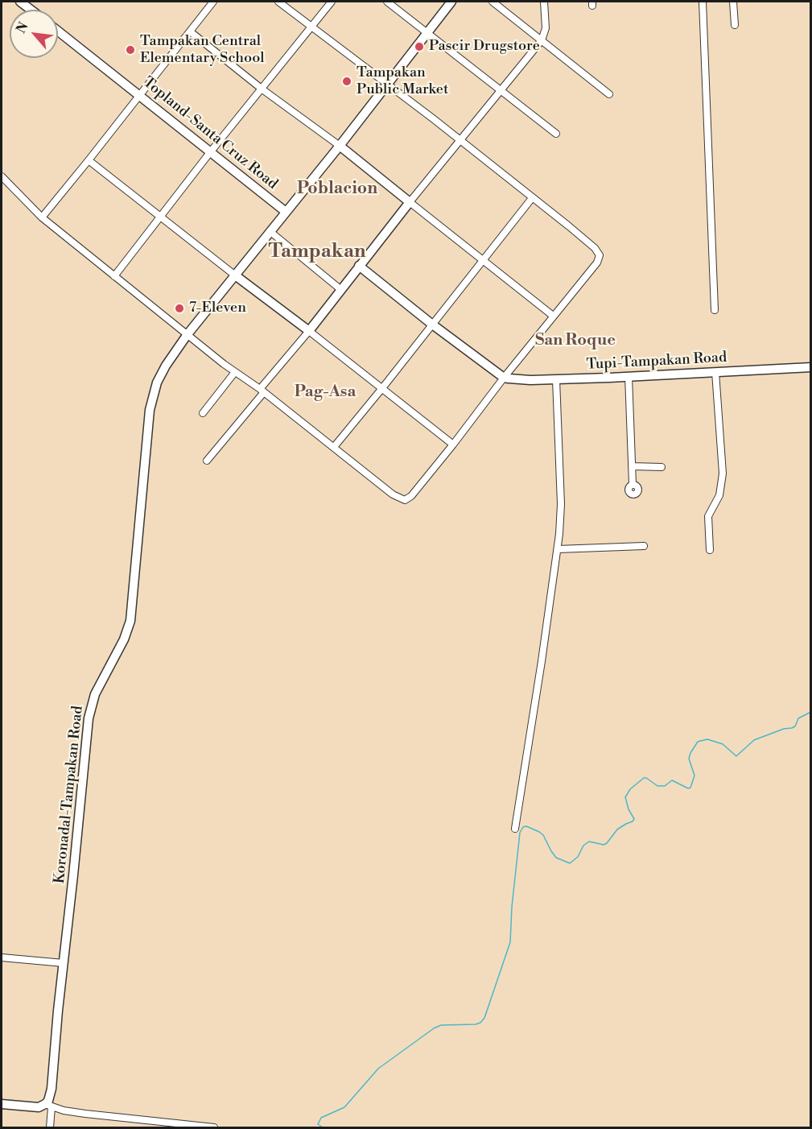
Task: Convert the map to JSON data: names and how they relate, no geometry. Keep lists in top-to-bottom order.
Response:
{
  "streets": {
    "main road": ["Topland-Santa Cruz Road", "Tupi-Tampakan Road", "Koronadal-Tampakan Road"]
  },
  "crossings": [
    ["Topland-Santa Cruz Road", "Koronadal-Tampakan Road"]
  ],
  "districts": [
    "Poblacion",
    "Tampakan",
    "San Roque",
    "Pag-Asa"
  ],
  "places": [
    "Pascir Drugstore",
    "Tampakan Central Elementary School",
    "Tampakan Public Market",
    "7-Eleven"
  ],
  "north": "top left"
}
